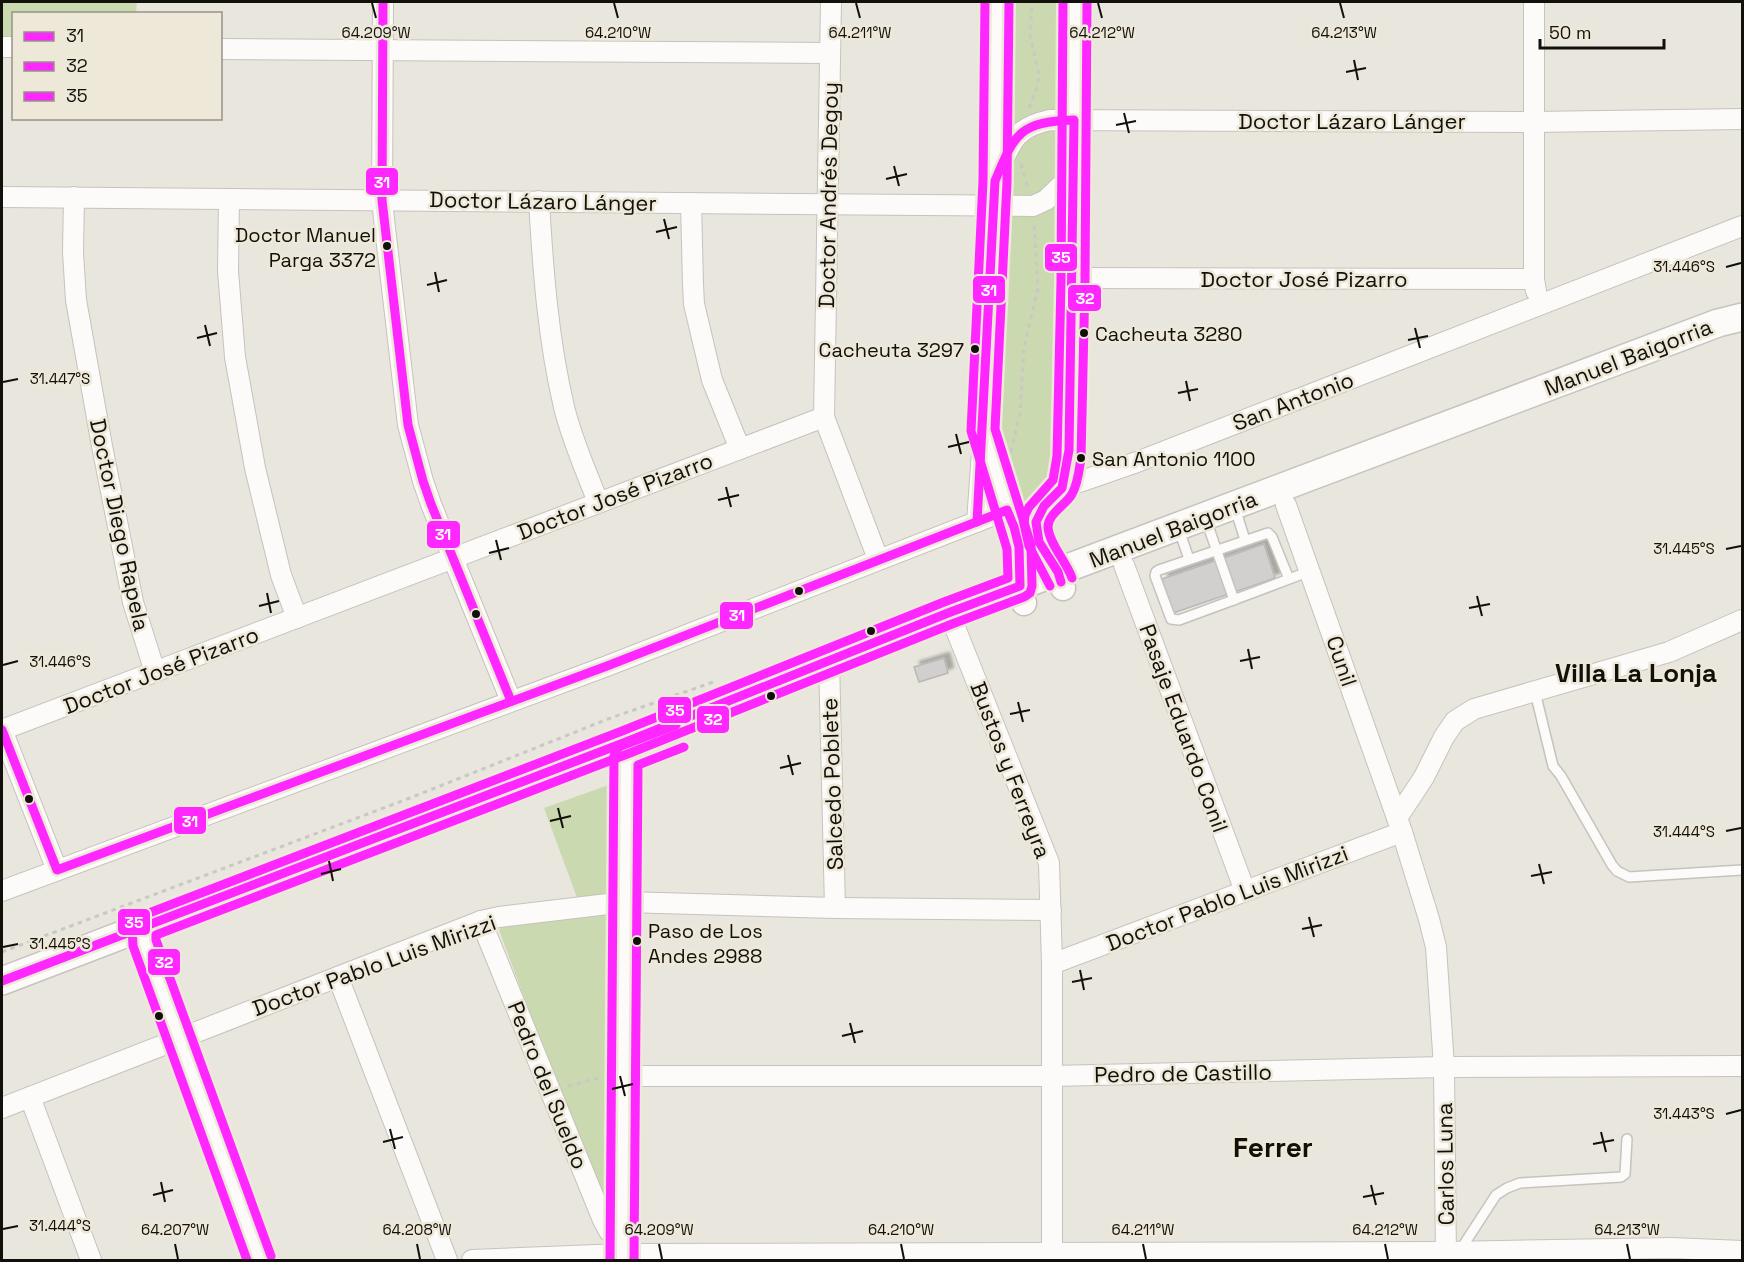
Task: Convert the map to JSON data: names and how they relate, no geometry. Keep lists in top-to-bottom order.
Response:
{
  "streets": {
    "main road": ["Manuel Baigorria"],
    "street": [
      "Doctor Lázaro Lánger",
      "Doctor Andrés Degoy",
      "Doctor José Pizarro",
      "San Antonio",
      "Doctor Diego Rapela",
      "Cunil",
      "Pasaje Eduardo Conil",
      "Bustos y Ferreyra",
      "Salcedo Poblete",
      "Doctor Pablo Luis Mirizzi",
      "Pedro de Castillo",
      "Pedro del Sueldo",
      "Carlos Luna"
    ]
  },
  "crossings": [
    ["Doctor Lázaro Lánger", "Doctor Andrés Degoy"],
    ["Doctor Lázaro Lánger", "Doctor Diego Rapela"],
    ["Doctor Andrés Degoy", "Doctor José Pizarro"],
    ["Doctor Andrés Degoy", "San Antonio"],
    ["Doctor José Pizarro", "Doctor Diego Rapela"],
    ["Manuel Baigorria", "Cunil"],
    ["Manuel Baigorria", "Pasaje Eduardo Conil"],
    ["Manuel Baigorria", "Bustos y Ferreyra"],
    ["Manuel Baigorria", "Salcedo Poblete"],
    ["Cunil", "Doctor Pablo Luis Mirizzi"],
    ["Cunil", "Pedro de Castillo"],
    ["Cunil", "Carlos Luna"],
    ["Pasaje Eduardo Conil", "Doctor Pablo Luis Mirizzi"],
    ["Bustos y Ferreyra", "Doctor Pablo Luis Mirizzi"],
    ["Bustos y Ferreyra", "Pedro de Castillo"],
    ["Salcedo Poblete", "Doctor Pablo Luis Mirizzi"],
    ["Doctor Pablo Luis Mirizzi", "Pedro del Sueldo"],
    ["Pedro de Castillo", "Carlos Luna"]
  ],
  "districts": ["Villa La Lonja", "Ferrer"],
  "places": [
    "Doctor Manuel Parga 3372",
    "Cacheuta 3280",
    "Cacheuta 3297",
    "San Antonio 1100",
    "Paso de Los Andes 2988"
  ],
  "lines": ["transit line 31", "transit line 32", "transit line 35"],
  "legend": ["31", "32", "35"],
  "scale_bar": "50 m",
  "coordinates": [
    "64.209°W",
    "64.210°W",
    "64.211°W",
    "64.212°W",
    "64.213°W",
    "31.446°S",
    "31.447°S",
    "31.445°S",
    "31.444°S",
    "31.443°S",
    "64.207°W",
    "64.208°W"
  ]
}
